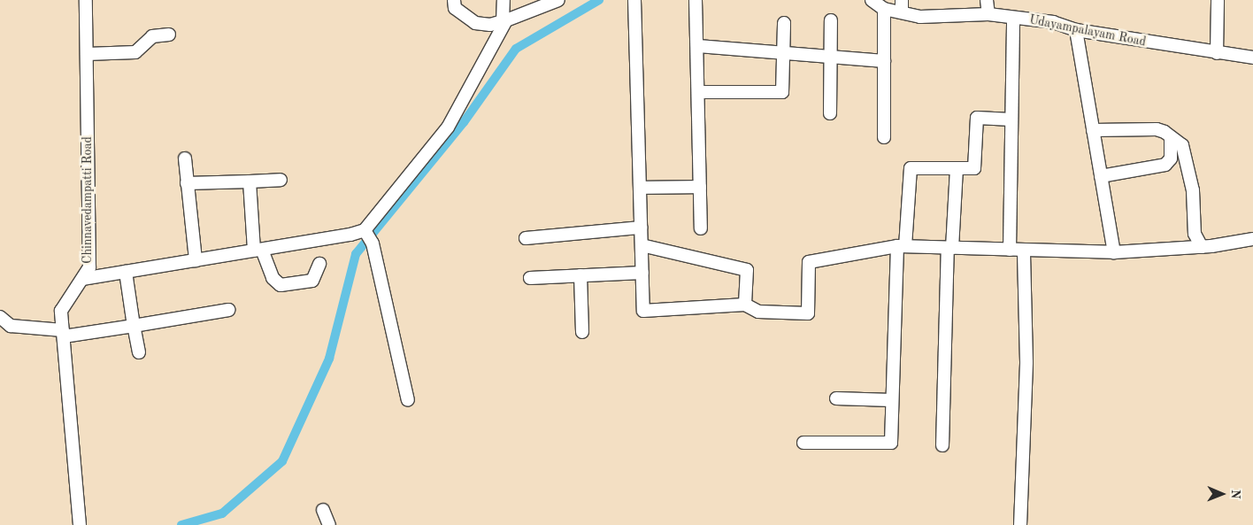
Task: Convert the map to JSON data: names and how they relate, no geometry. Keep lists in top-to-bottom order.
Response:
{
  "streets": {
    "street": ["Udayampalayam Road", "Chinnavedampatti Road"]
  },
  "north": "right"
}
